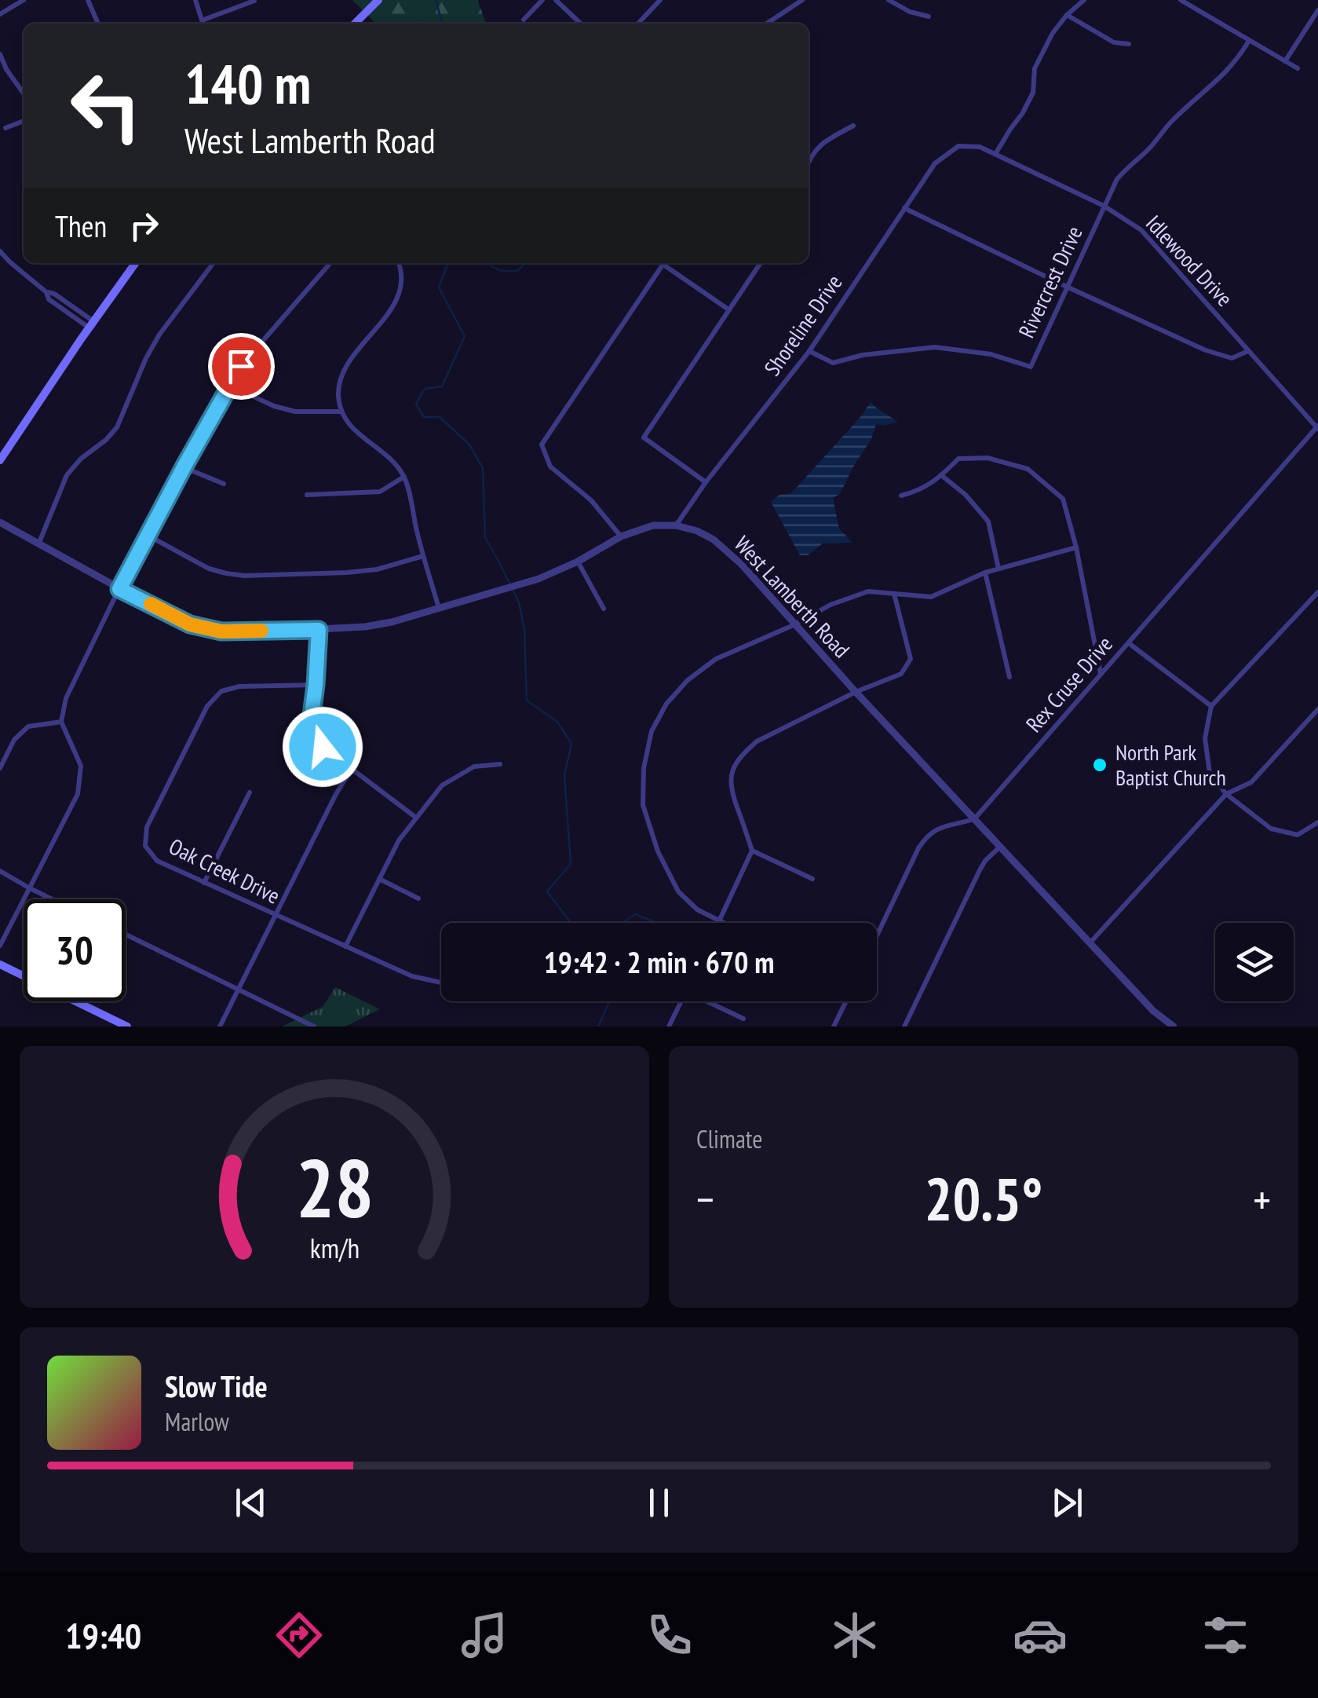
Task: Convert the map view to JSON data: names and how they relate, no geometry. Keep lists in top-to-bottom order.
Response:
{
  "streets": {
    "street": [
      "Idlewood Drive",
      "Rivercrest Drive",
      "Shoreline Drive",
      "West Lamberth Road",
      "Rex Cruse Drive",
      "Oak Creek Drive"
    ]
  },
  "crossings": [
    ["Idlewood Drive", "Rivercrest Drive"],
    ["Idlewood Drive", "Shoreline Drive"],
    ["Idlewood Drive", "Rex Cruse Drive"],
    ["Rivercrest Drive", "Shoreline Drive"],
    ["Shoreline Drive", "West Lamberth Road"],
    ["West Lamberth Road", "Rex Cruse Drive"]
  ],
  "places": ["North Park Baptist Church"],
  "page": {
    "turn": ["140 m", "West Lamberth Road"],
    "then": "Then",
    "limit": "30",
    "trip": "19:42 · 2 min · 670 m",
    "tile": "Climate",
    "heat": ["−", "20.5°", "+"],
    "song": ["Slow Tide", "Marlow"],
    "tabs": "19:40",
    "gauge": ["28", "km/h"]
  }
}
